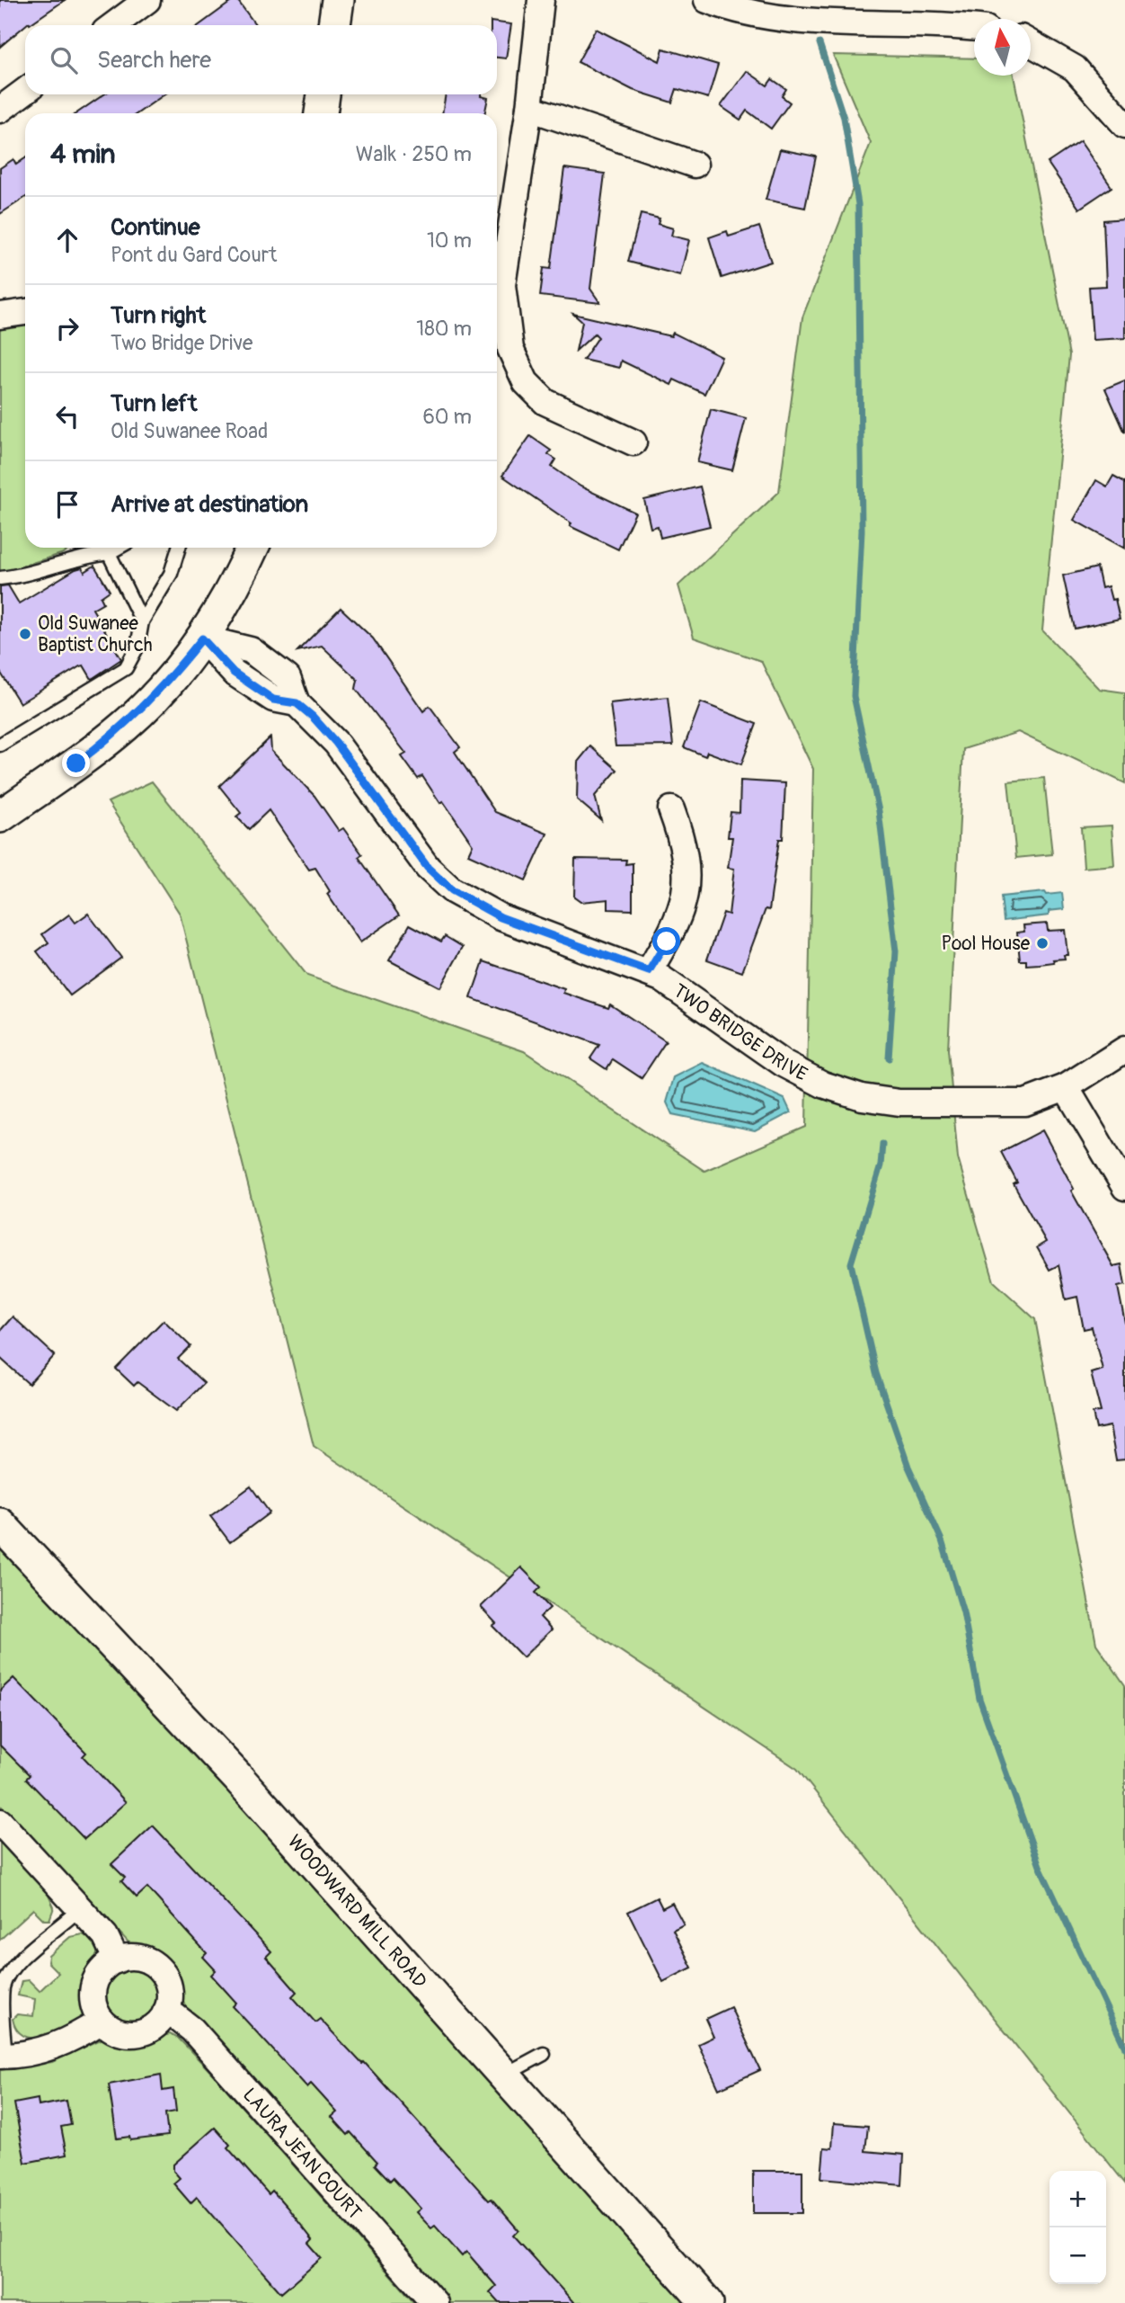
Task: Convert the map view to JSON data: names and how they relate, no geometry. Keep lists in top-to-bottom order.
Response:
{
  "streets": {
    "street": ["TWO BRIDGE DRIVE", "WOODWARD MILL ROAD", "LAURA JEAN COURT"]
  },
  "places": ["Old Suwanee Baptist Church", "Pool House"],
  "north": "top",
  "page": {
    "search": "Search here",
    "heading": ["4 min", "Walk · 250 m"],
    "list": [
      ["Continue", "Pont du Gard Court", "10 m"],
      ["Turn right", "Two Bridge Drive", "180 m"],
      ["Turn left", "Old Suwanee Road", "60 m"],
      "Arrive at destination"
    ],
    "map_buttons": ["+", "−"]
  }
}
